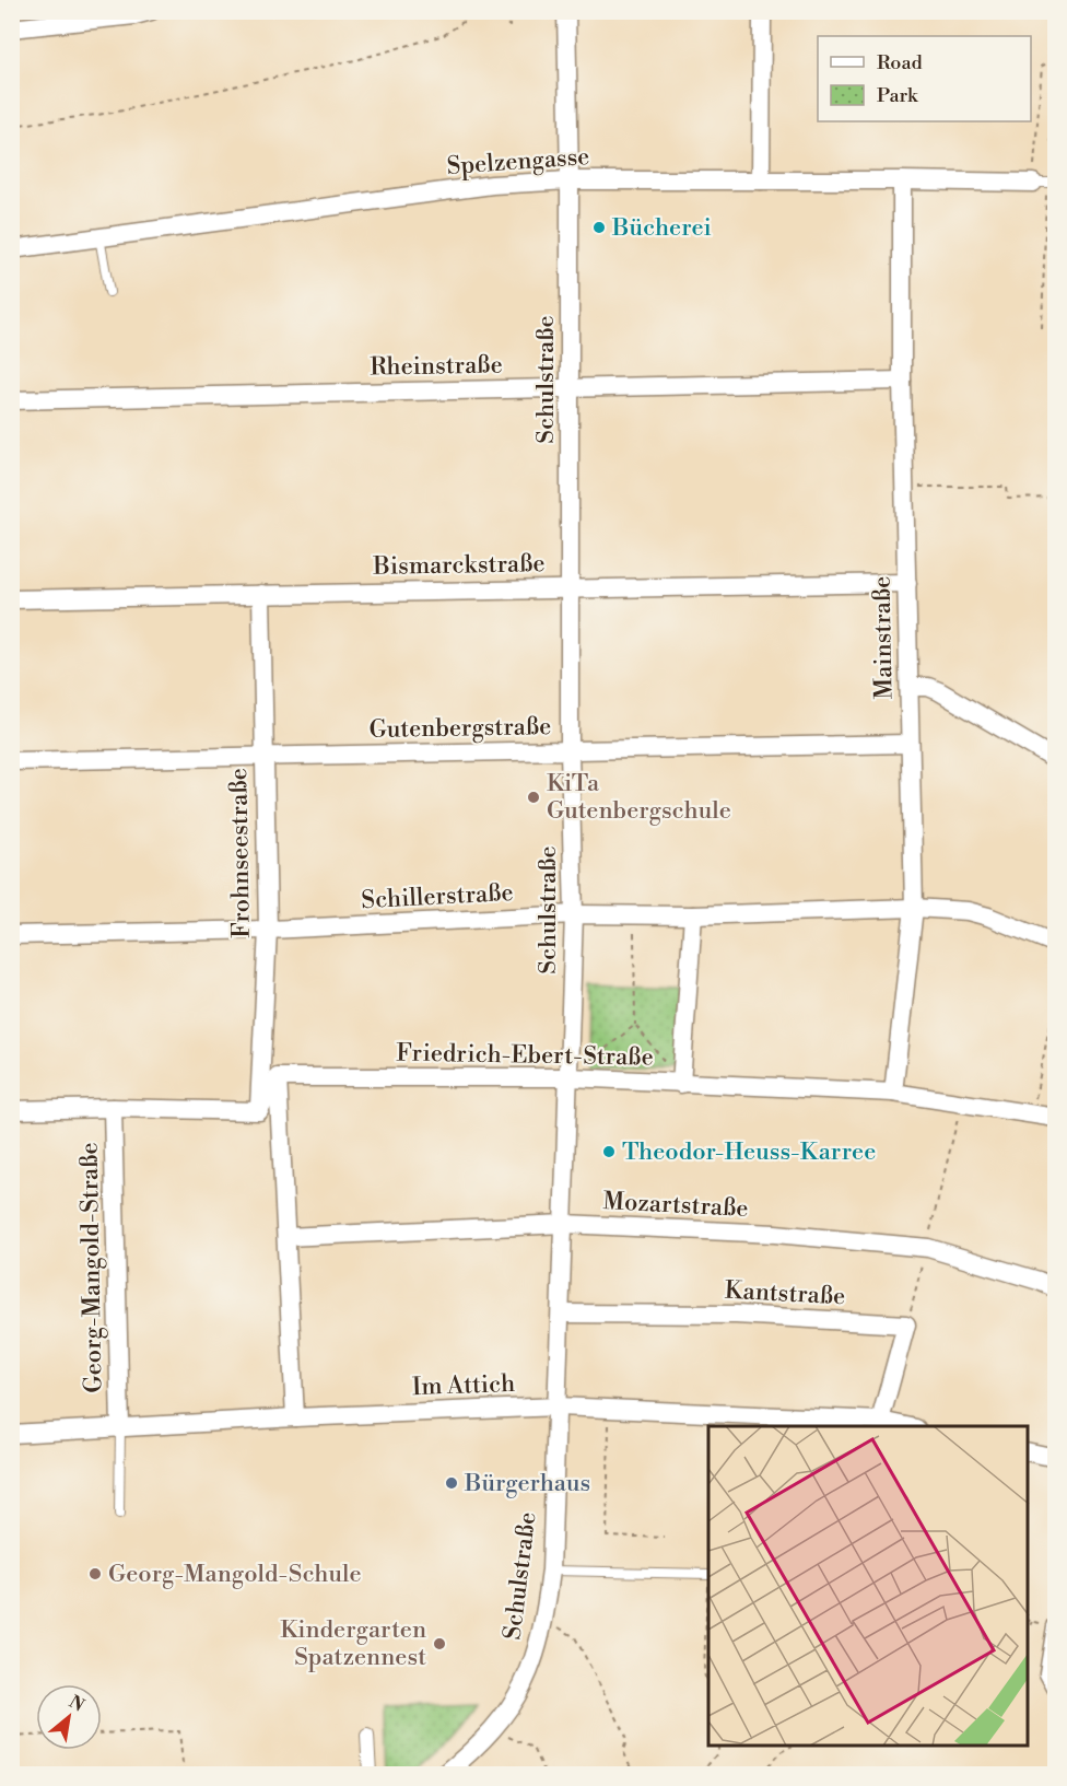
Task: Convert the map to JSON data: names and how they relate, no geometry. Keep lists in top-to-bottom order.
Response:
{
  "streets": {
    "street": [
      "Spelzengasse",
      "Rheinstraße",
      "Schulstraße",
      "Bismarckstraße",
      "Mainstraße",
      "Gutenbergstraße",
      "Frohnseestraße",
      "Schillerstraße",
      "Friedrich-Ebert-Straße",
      "Mozartstraße",
      "Georg-Mangold-Straße",
      "Kantstraße",
      "Im Attich"
    ]
  },
  "crossings": [
    ["Spelzengasse", "Schulstraße"],
    ["Spelzengasse", "Mainstraße"],
    ["Rheinstraße", "Schulstraße"],
    ["Rheinstraße", "Mainstraße"],
    ["Schulstraße", "Bismarckstraße"],
    ["Schulstraße", "Gutenbergstraße"],
    ["Schulstraße", "Schillerstraße"],
    ["Schulstraße", "Friedrich-Ebert-Straße"],
    ["Schulstraße", "Mozartstraße"],
    ["Schulstraße", "Kantstraße"],
    ["Schulstraße", "Im Attich"],
    ["Bismarckstraße", "Mainstraße"],
    ["Bismarckstraße", "Frohnseestraße"],
    ["Mainstraße", "Gutenbergstraße"],
    ["Mainstraße", "Schillerstraße"],
    ["Mainstraße", "Friedrich-Ebert-Straße"],
    ["Gutenbergstraße", "Frohnseestraße"],
    ["Frohnseestraße", "Schillerstraße"],
    ["Georg-Mangold-Straße", "Im Attich"]
  ],
  "places": [
    "Bücherei",
    "KiTa Gutenbergschule",
    "Theodor-Heuss-Karree",
    "Bürgerhaus",
    "Georg-Mangold-Schule",
    "Kindergarten Spatzennest"
  ],
  "legend": ["Road", "Park"],
  "north": "top right"
}
